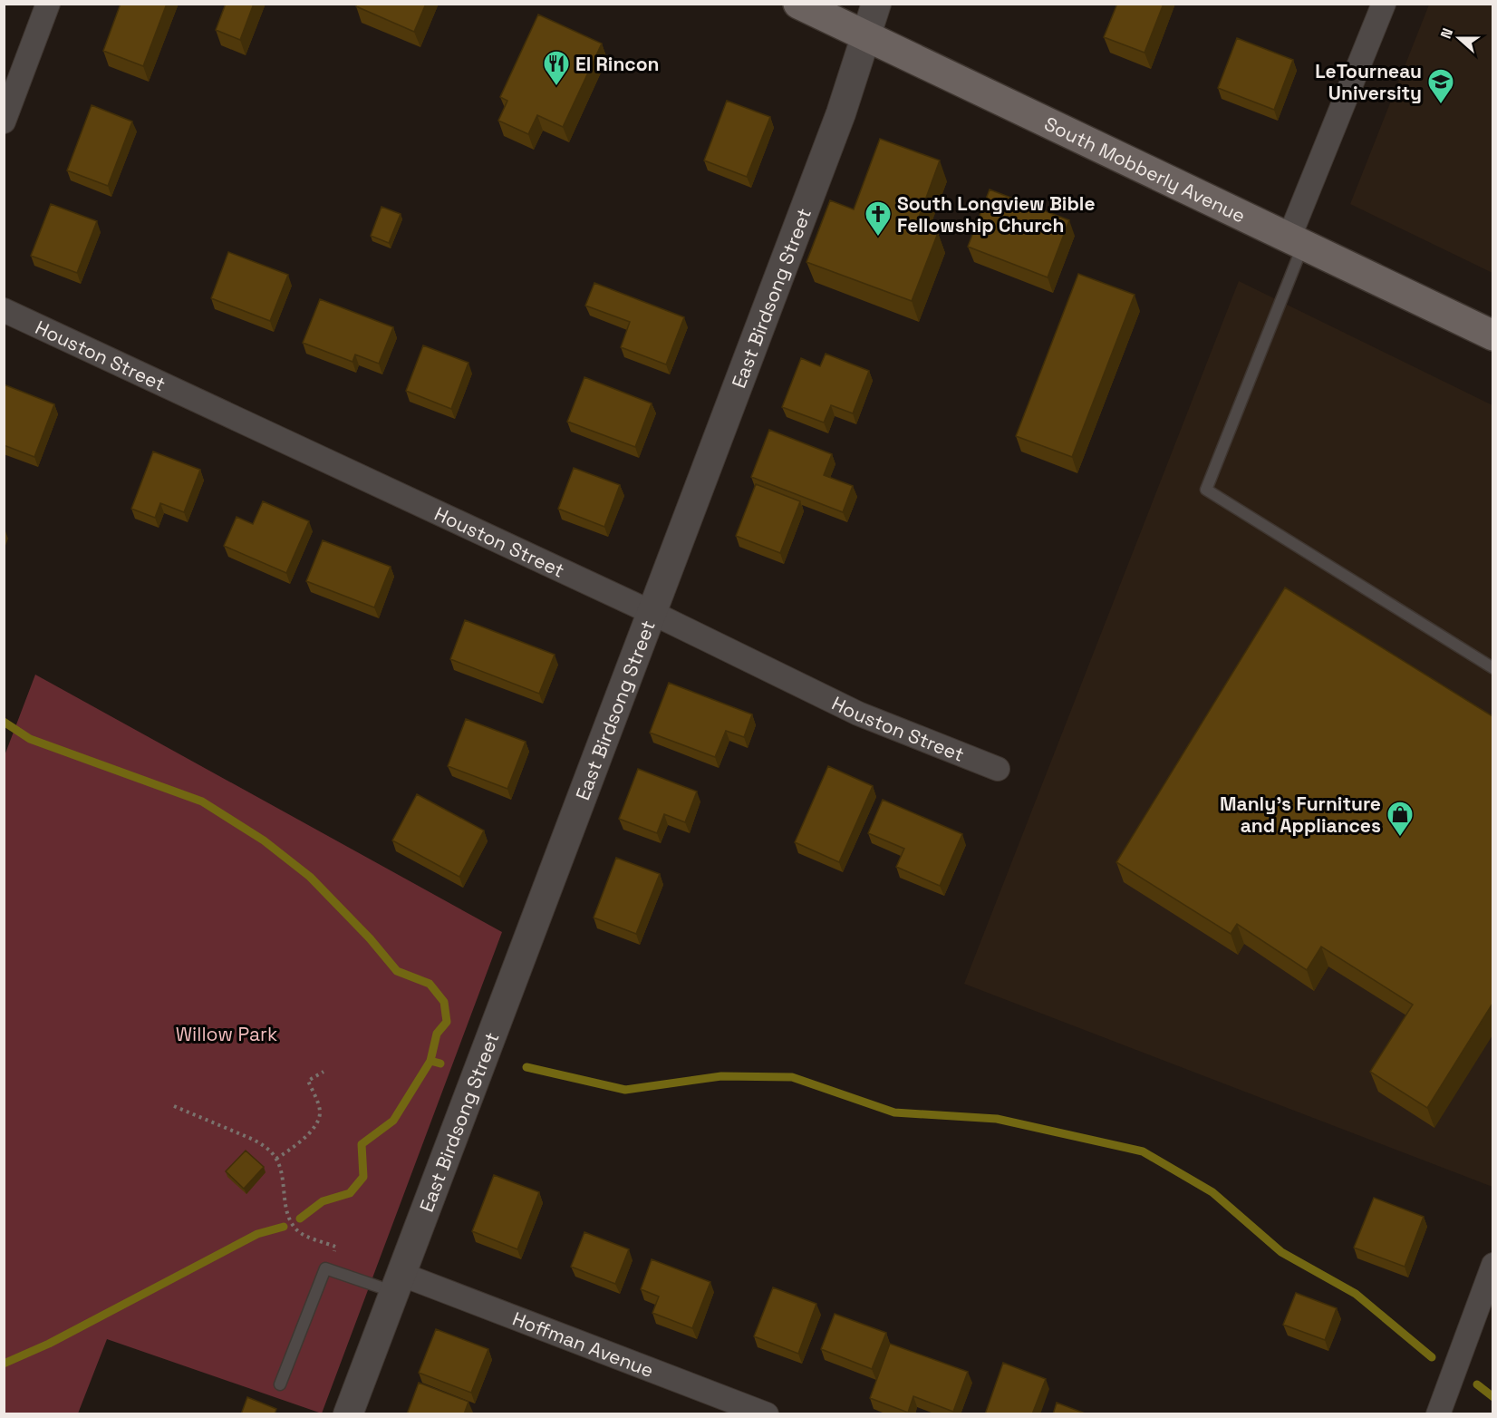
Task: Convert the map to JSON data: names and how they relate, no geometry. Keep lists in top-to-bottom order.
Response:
{
  "streets": {
    "main road": ["South Mobberly Avenue"],
    "street": ["East Birdsong Street", "Houston Street", "Hoffman Avenue"]
  },
  "crossings": [
    ["South Mobberly Avenue", "East Birdsong Street"],
    ["East Birdsong Street", "Houston Street"],
    ["East Birdsong Street", "Hoffman Avenue"]
  ],
  "parks": ["Willow Park"],
  "places": {
    "restaurant": ["El Rincon"],
    "school or university": ["LeTourneau University"],
    "church": ["South Longview Bible Fellowship Church"],
    "shop": ["Manly's Furniture and Appliances"]
  },
  "north": "left"
}
